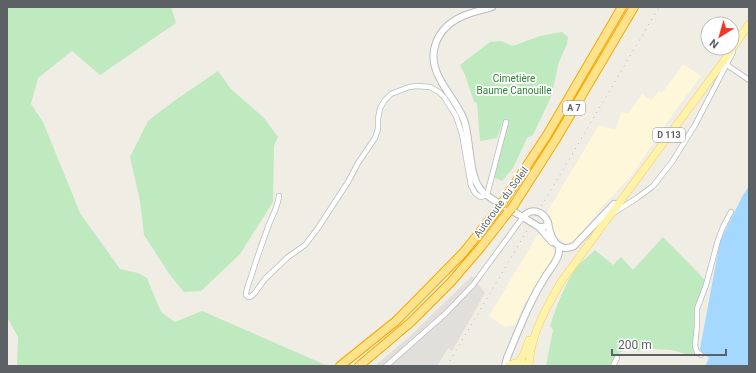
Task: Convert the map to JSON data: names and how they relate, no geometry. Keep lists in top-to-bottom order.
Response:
{
  "streets": {
    "highway": ["A 7", "Autoroute du Soleil"],
    "main road": ["D 113"]
  },
  "parks": ["Cimetière Baume Canouille"],
  "scale_bar": "200 m",
  "north": "bottom left"
}
